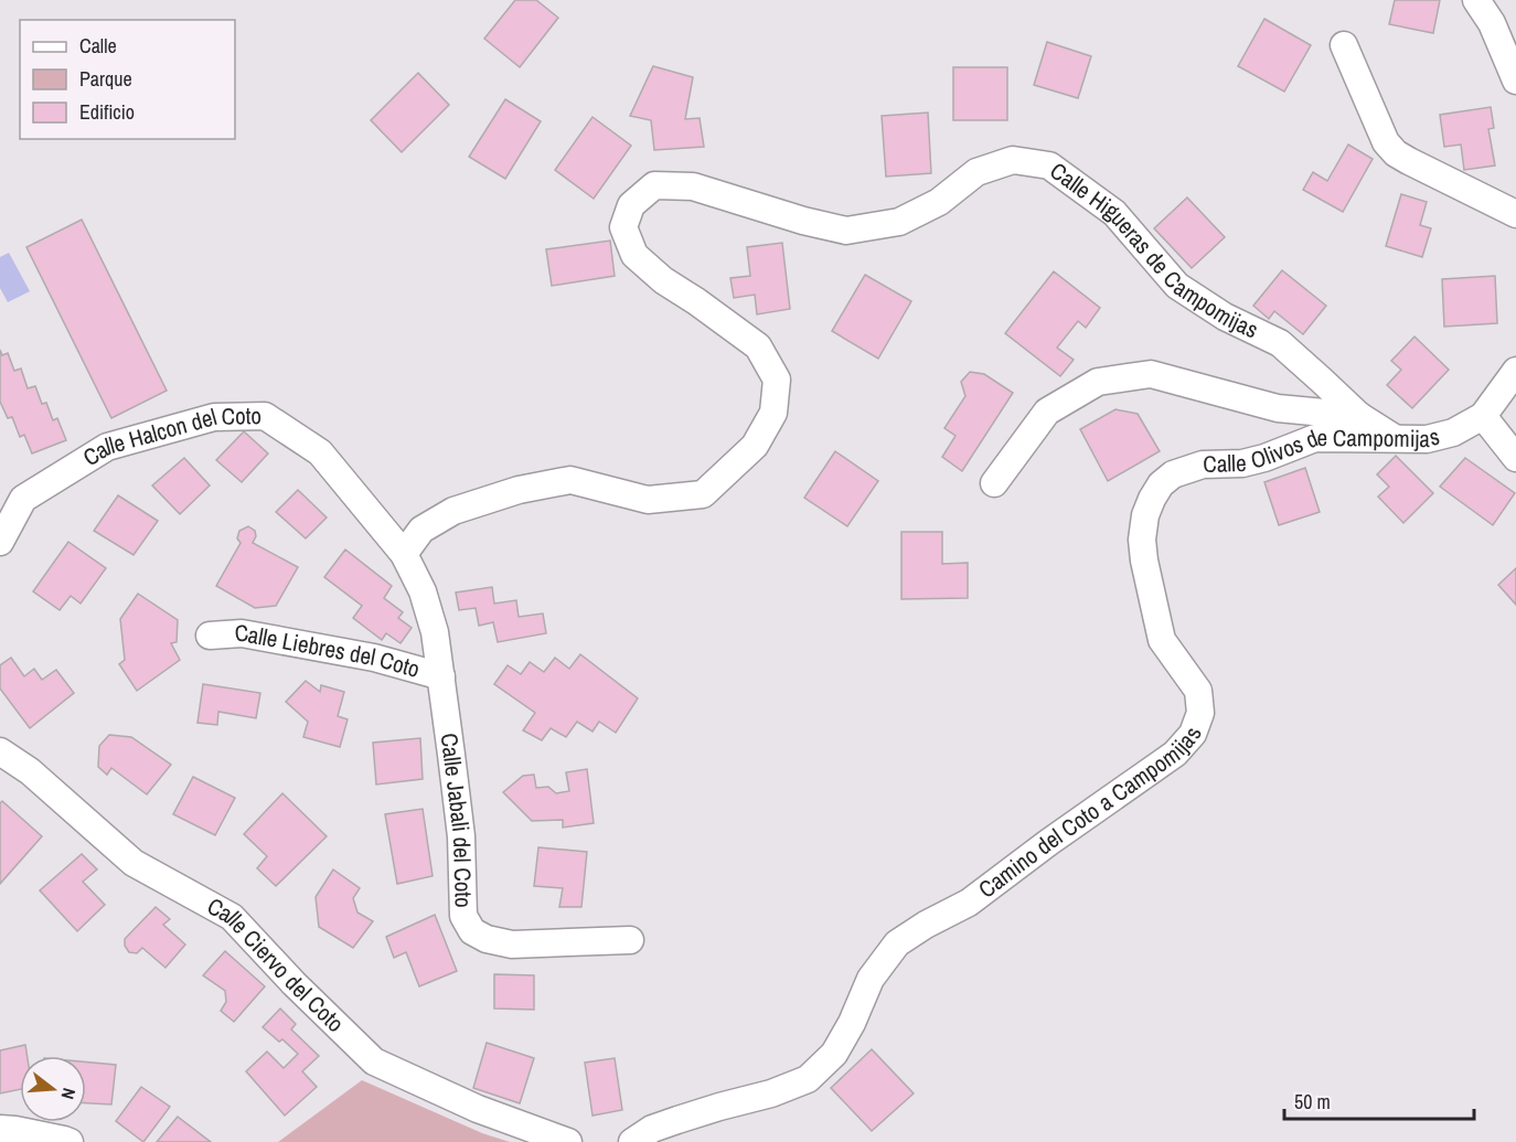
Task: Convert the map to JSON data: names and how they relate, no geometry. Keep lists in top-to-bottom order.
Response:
{
  "streets": {
    "street": [
      "Calle Higueras de Campomijas",
      "Calle Halcon del Coto",
      "Calle Olivos de Campomijas",
      "Calle Liebres del Coto",
      "Camino del Coto a Campomijas",
      "Calle Jabali del Coto",
      "Calle Ciervo del Coto"
    ]
  },
  "crossings": [
    ["Calle Higueras de Campomijas", "Calle Halcon del Coto"],
    ["Calle Higueras de Campomijas", "Calle Olivos de Campomijas"],
    ["Calle Higueras de Campomijas", "Calle Jabali del Coto"],
    ["Calle Halcon del Coto", "Calle Jabali del Coto"],
    ["Calle Olivos de Campomijas", "Camino del Coto a Campomijas"],
    ["Calle Liebres del Coto", "Calle Jabali del Coto"]
  ],
  "legend": ["Calle", "Parque", "Edificio"],
  "scale_bar": "50 m",
  "north": "right"
}
